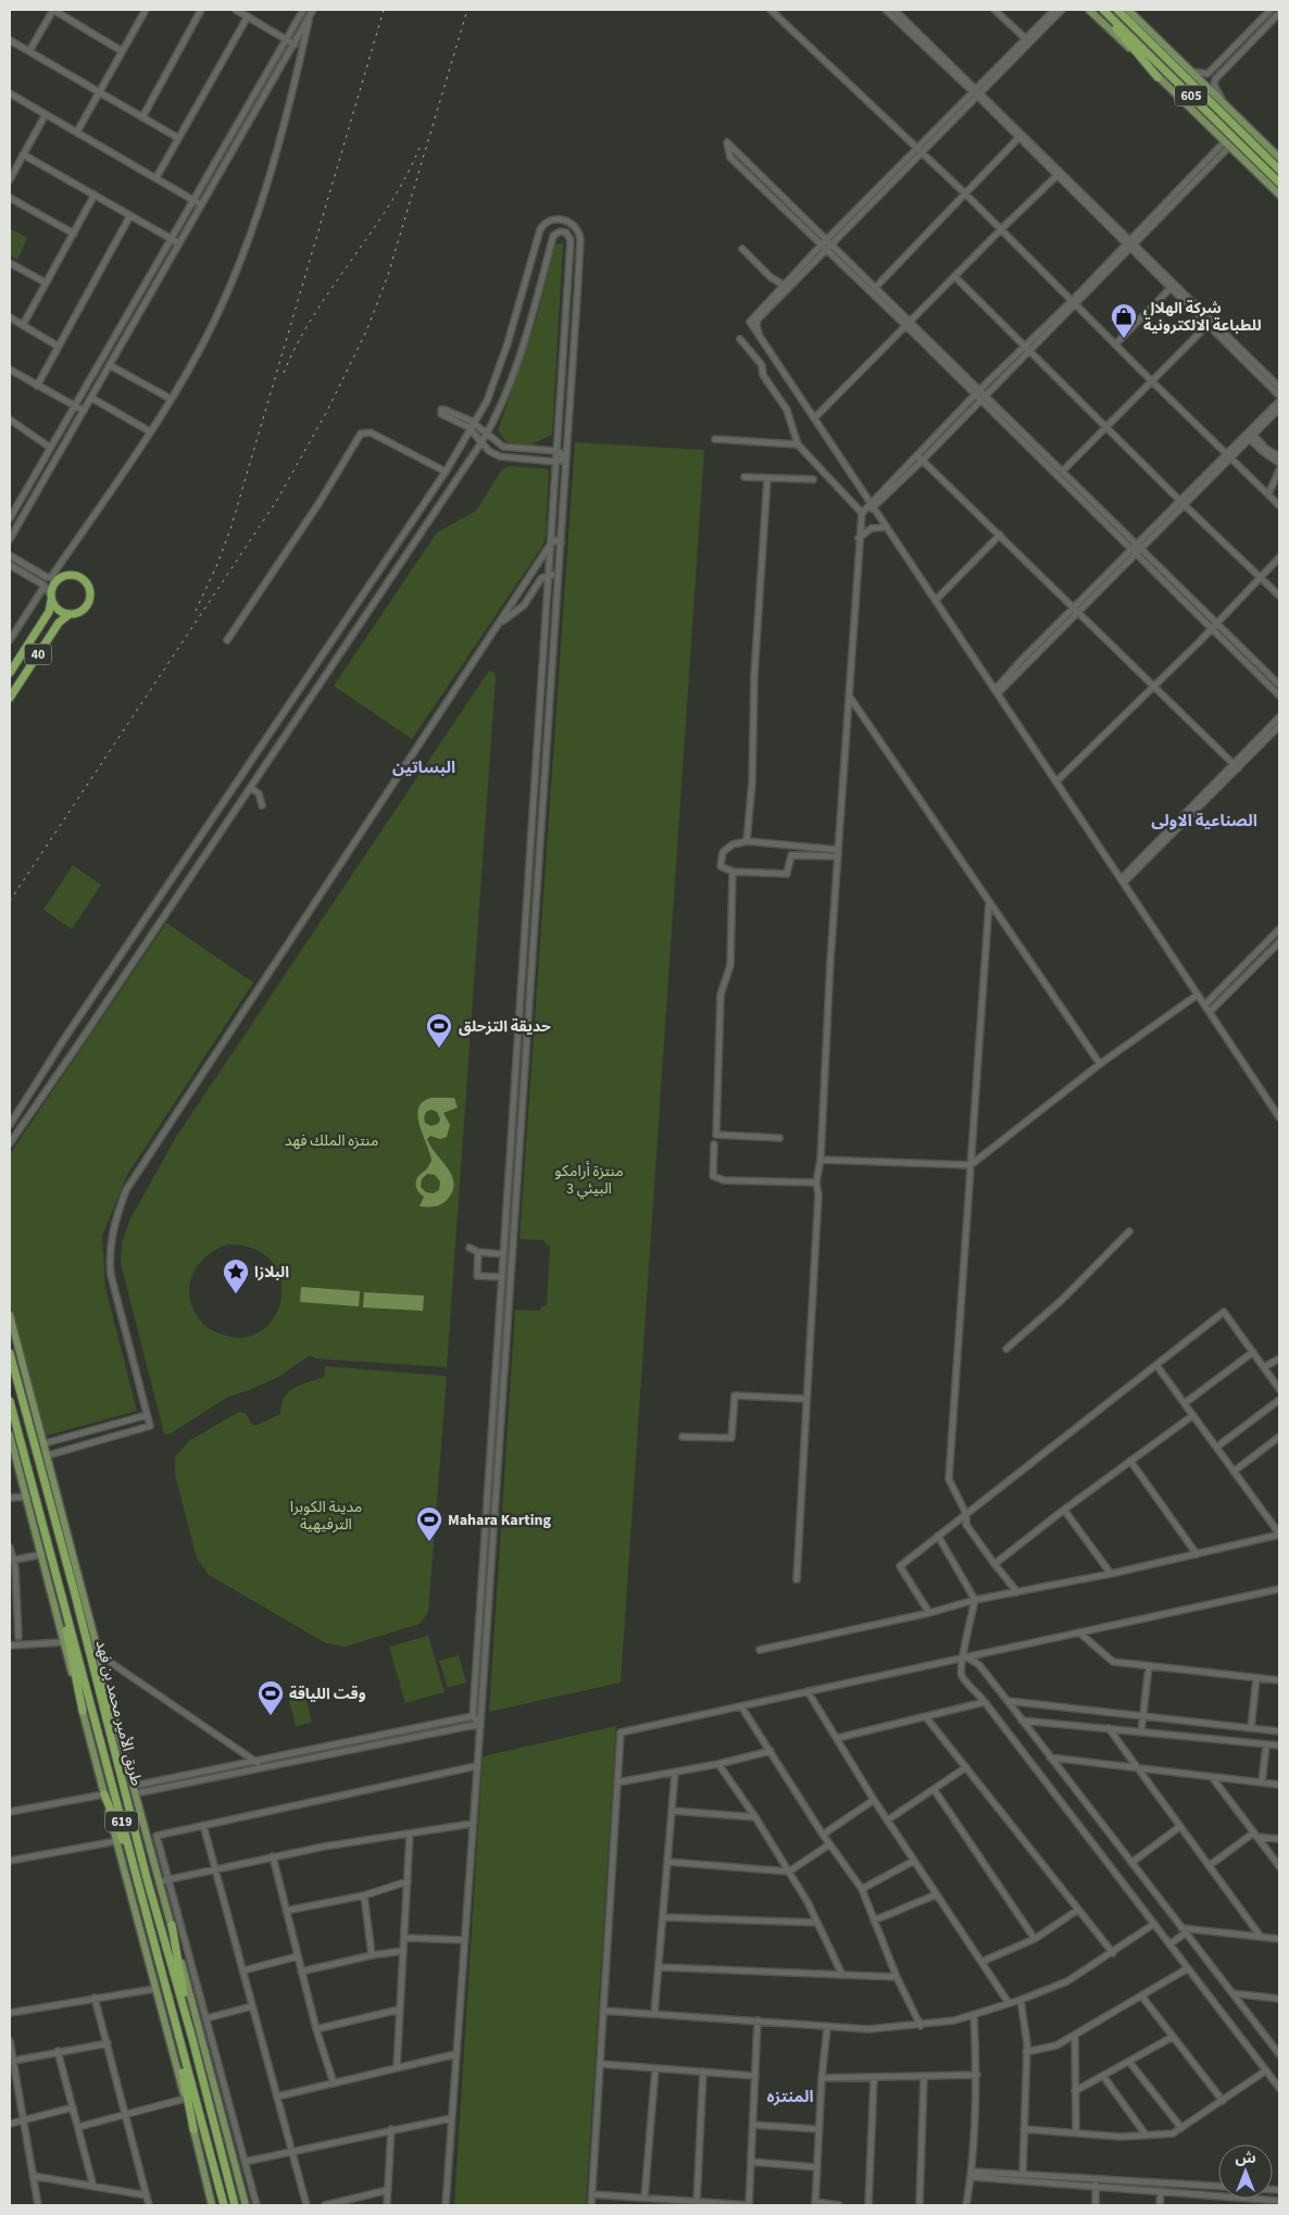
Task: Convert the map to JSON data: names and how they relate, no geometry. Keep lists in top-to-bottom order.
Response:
{
  "streets": {
    "highway": [
      "605",
      "40",
      "طريق الأمير محمد بن فهد",
      "619"
    ]
  },
  "districts": ["البساتين", "الصناعية الاولى", "المنتزه"],
  "parks": ["منتزه الملك فهد", "منتزة أرامكو البيئي 3", "مدينة الكوبرا الترفيهية"],
  "places": {
    "shop": ["شركة الهلال للطباعة الالكترونية"],
    "sports": ["حديقة التزحلق", "Mahara Karting", "وقت اللياقة"],
    "place": ["البلازا"]
  },
  "north": "top"
}
